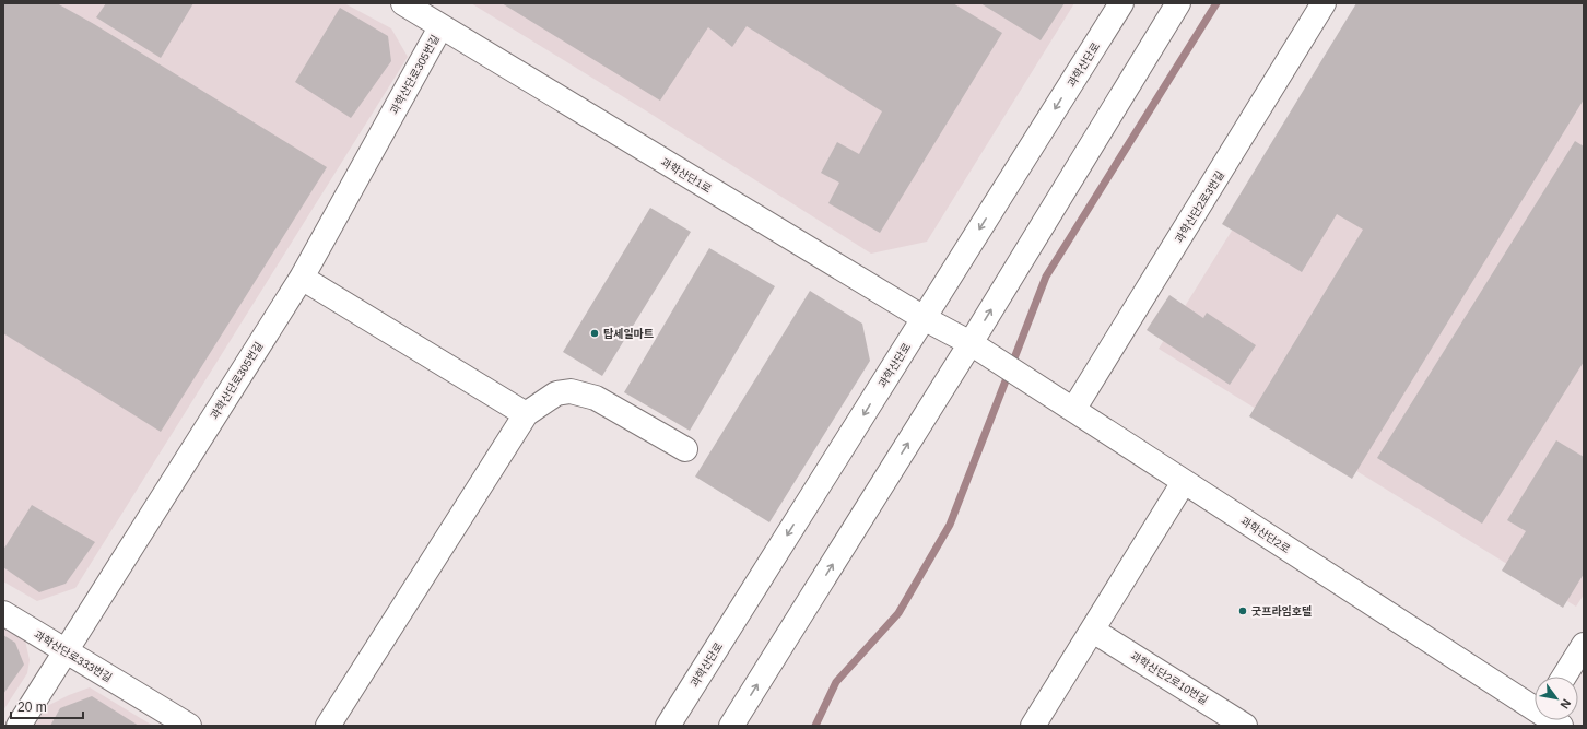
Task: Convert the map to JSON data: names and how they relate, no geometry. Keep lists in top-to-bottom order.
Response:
{
  "streets": {
    "street": [
      "과학산단로",
      "과학산단로305번길",
      "과학산단1로",
      "과학산단2로3번길",
      "과학산단2로",
      "과학산단로333번길",
      "과학산단2로10번길"
    ]
  },
  "crossings": [
    ["과학산단로", "과학산단1로"],
    ["과학산단로305번길", "과학산단1로"],
    ["과학산단로305번길", "과학산단로333번길"],
    ["과학산단1로", "과학산단2로"],
    ["과학산단2로3번길", "과학산단2로"]
  ],
  "places": ["탑세일마트", "굿프라임호텔"],
  "scale_bar": "20 m",
  "north": "bottom right"
}
